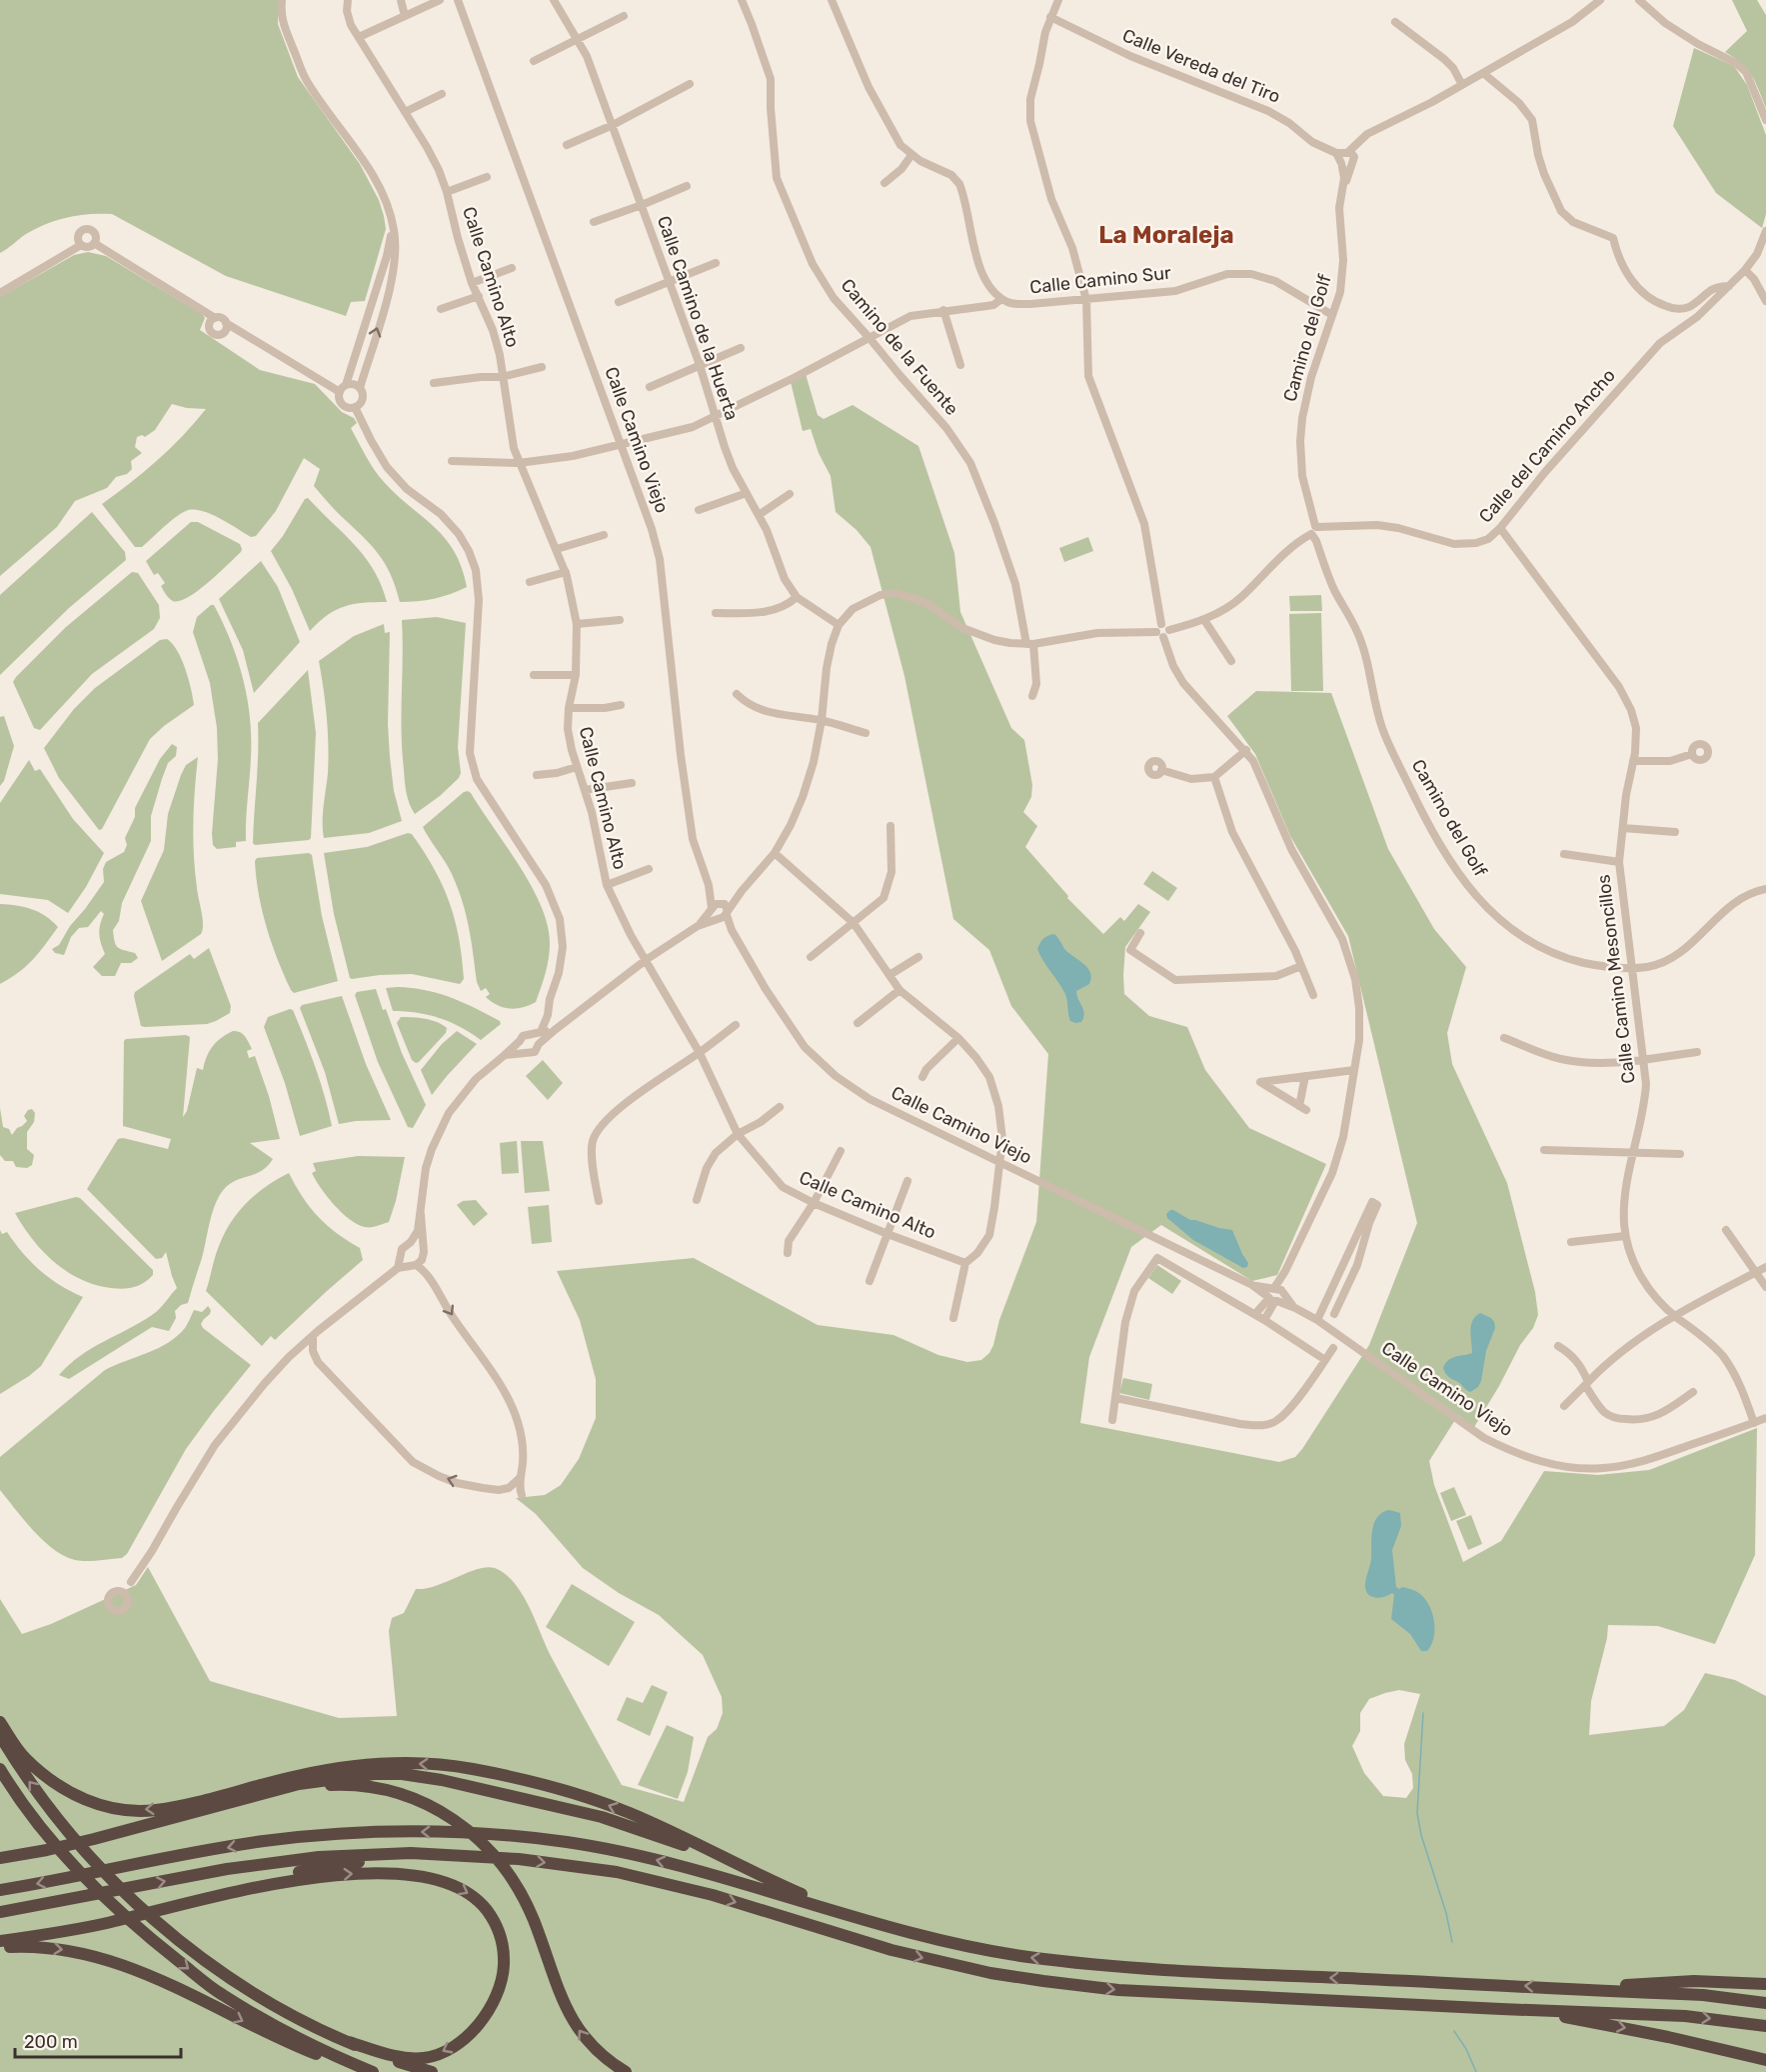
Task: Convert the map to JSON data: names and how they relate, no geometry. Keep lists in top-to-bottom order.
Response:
{
  "streets": {
    "street": [
      "Calle Vereda del Tiro",
      "Calle Camino Alto",
      "Calle Camino Sur",
      "Calle Camino de la Huerta",
      "Camino del Golf",
      "Camino de la Fuente",
      "Calle Camino Viejo",
      "Calle del Camino Ancho",
      "Calle Camino Mesoncillos"
    ]
  },
  "crossings": [
    ["Calle Camino Sur", "Camino del Golf"],
    ["Camino del Golf", "Calle del Camino Ancho"],
    ["Camino del Golf", "Calle Camino Mesoncillos"],
    ["Calle Camino Viejo", "Calle Camino Mesoncillos"],
    ["Calle del Camino Ancho", "Calle Camino Mesoncillos"]
  ],
  "districts": ["La Moraleja"],
  "scale_bar": "200 m"
}
